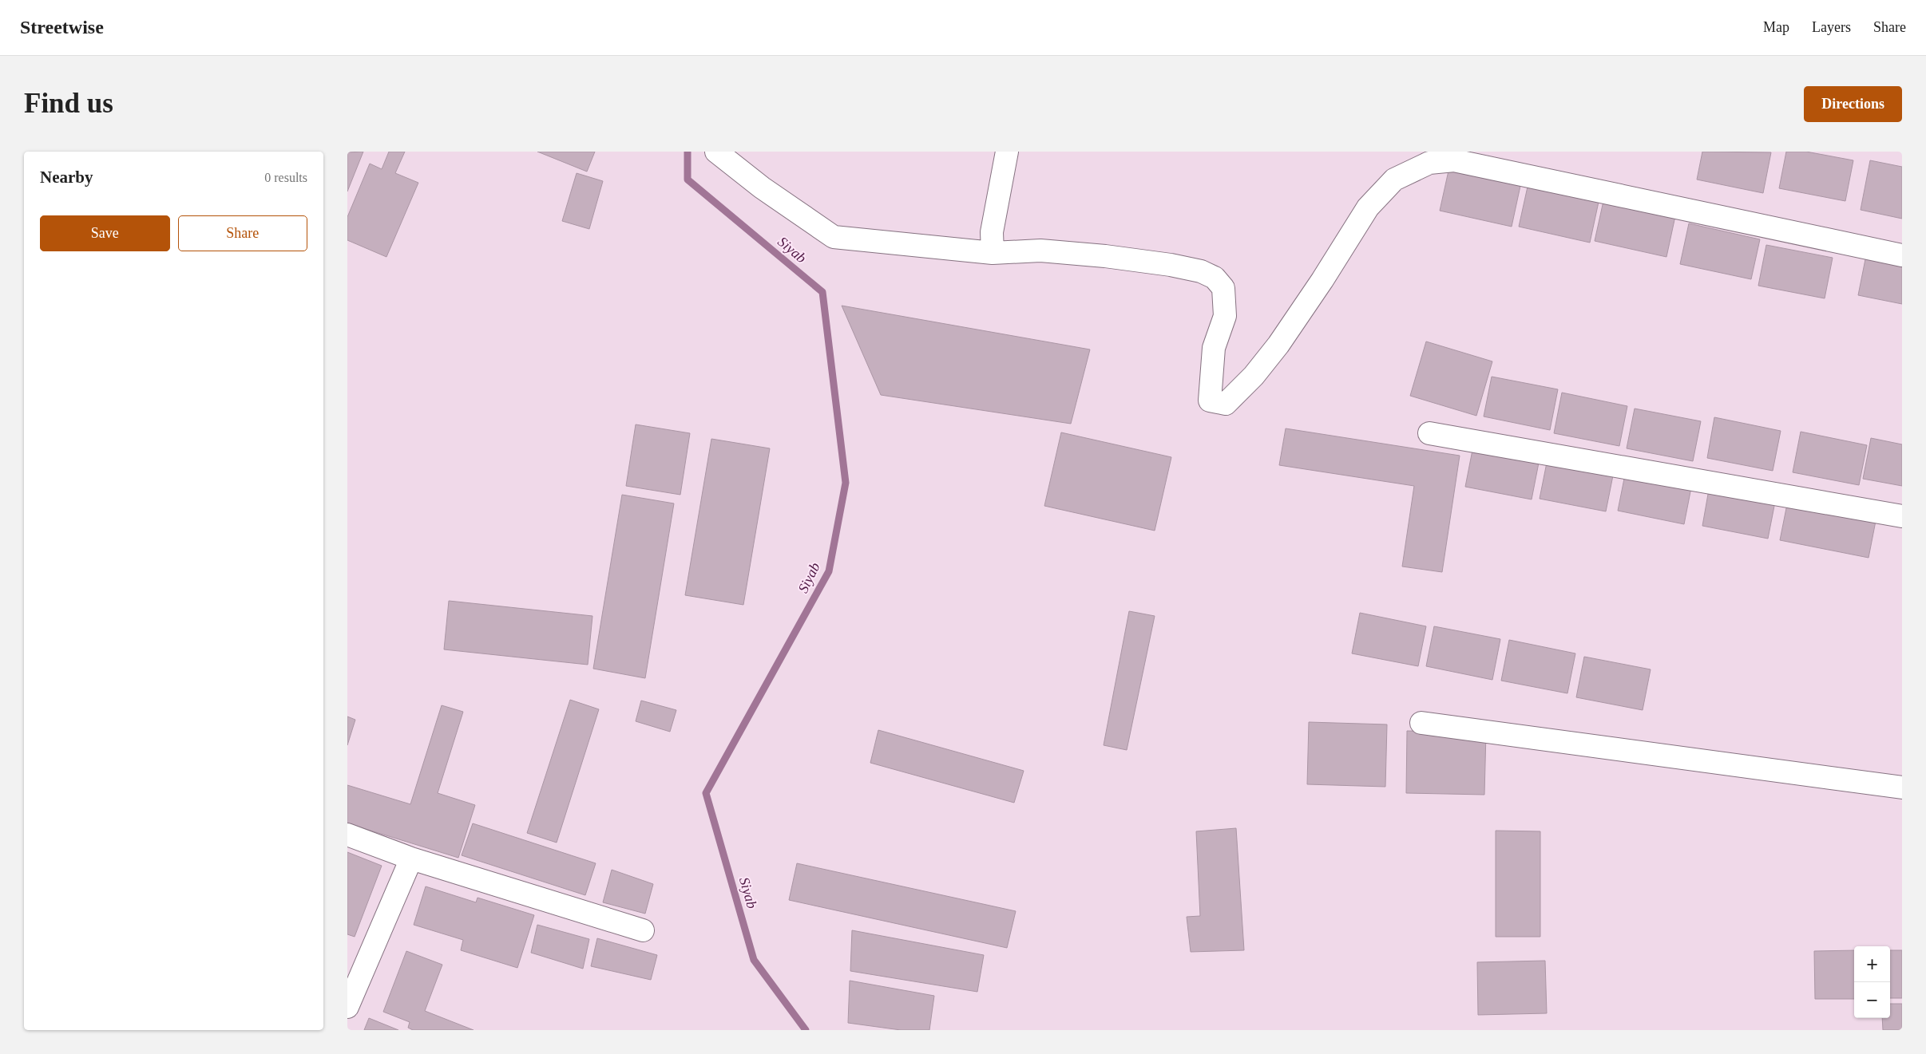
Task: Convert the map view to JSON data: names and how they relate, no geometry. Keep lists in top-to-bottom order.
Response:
{
  "water": ["Siyab"],
  "page": {
    "header": "Streetwise",
    "nav": ["Map", "Layers", "Share"],
    "buttons": [
      "Directions",
      ["Save", "Share"]
    ],
    "title": "Find us",
    "heading": ["Nearby", "0 results"],
    "map_buttons": ["+", "−"]
  }
}
